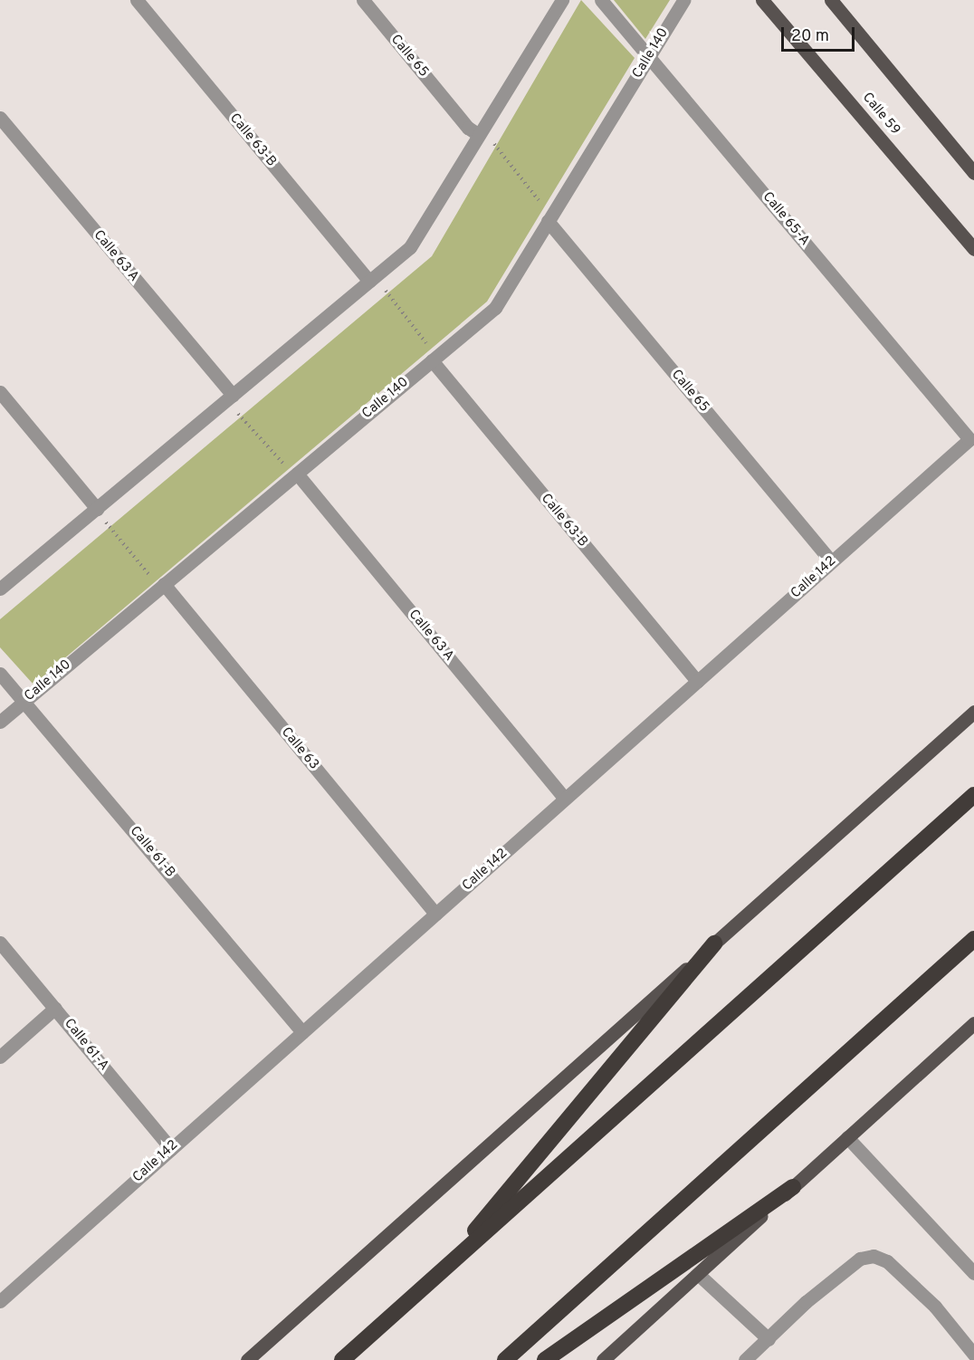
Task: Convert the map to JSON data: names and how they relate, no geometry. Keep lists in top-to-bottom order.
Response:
{
  "streets": {
    "main road": ["Calle 59"],
    "street": [
      "Calle 140",
      "Calle 65",
      "Calle 63-B",
      "Calle 65-A",
      "Calle 63 A",
      "Calle 142",
      "Calle 63",
      "Calle 61-B",
      "Calle 61-A"
    ]
  },
  "crossings": [
    ["Calle 140", "Calle 65"],
    ["Calle 140", "Calle 63-B"],
    ["Calle 140", "Calle 65-A"],
    ["Calle 140", "Calle 63 A"],
    ["Calle 140", "Calle 63"],
    ["Calle 140", "Calle 61-B"],
    ["Calle 65", "Calle 142"],
    ["Calle 63-B", "Calle 142"],
    ["Calle 65-A", "Calle 142"],
    ["Calle 63 A", "Calle 142"],
    ["Calle 142", "Calle 63"],
    ["Calle 142", "Calle 61-B"],
    ["Calle 142", "Calle 61-A"]
  ],
  "scale_bar": "20 m"
}
